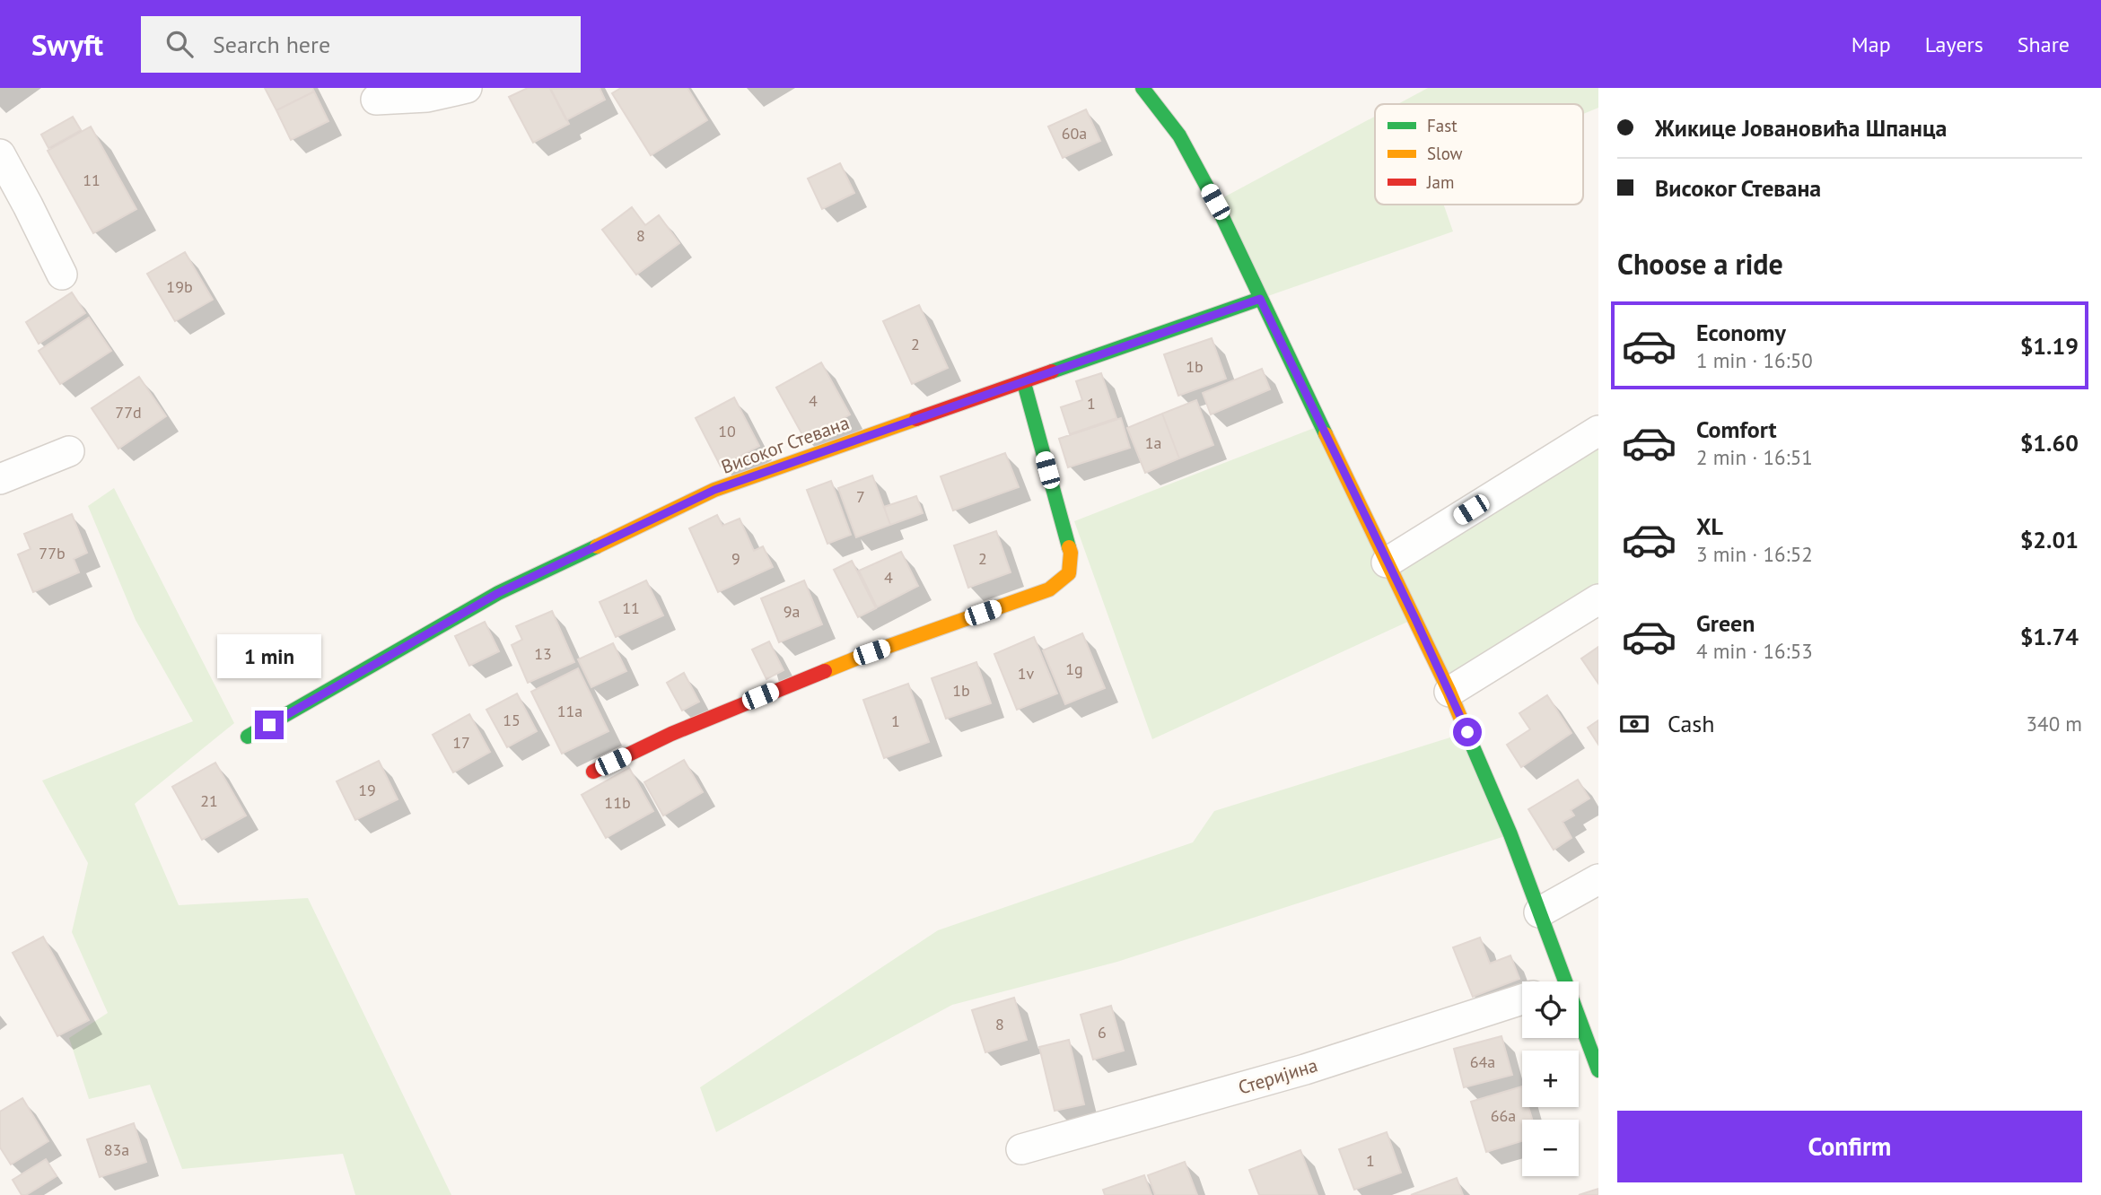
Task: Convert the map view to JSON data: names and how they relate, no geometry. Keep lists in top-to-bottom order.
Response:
{
  "streets": {
    "street": ["Високог Стевана", "Стеријина"]
  },
  "house_numbers": [
    "60a",
    "11",
    "8",
    "19b",
    "2",
    "1b",
    "4",
    "1",
    "77d",
    "10",
    "1a",
    "7",
    "77b",
    "9",
    "2",
    "4",
    "11",
    "9a",
    "13",
    "1g",
    "1v",
    "1b",
    "11a",
    "15",
    "1",
    "17",
    "19",
    "21",
    "11b",
    "8",
    "6",
    "64a",
    "66a",
    "83a",
    "1"
  ],
  "legend": ["Fast", "Slow", "Jam"],
  "page": {
    "header": "Swyft",
    "search": "Search here",
    "nav": ["Map", "Layers", "Share"],
    "banner": ["Жикице Јовановића Шпанца", "Високог Стевана"],
    "heading": "Choose a ride",
    "list": [
      {
        "name": "Economy",
        "note": "1 min · 16:50",
        "value": "$1.19"
      },
      {
        "name": "Comfort",
        "note": "2 min · 16:51",
        "value": "$1.60"
      },
      {
        "name": "XL",
        "note": "3 min · 16:52",
        "value": "$2.01"
      },
      {
        "name": "Green",
        "note": "4 min · 16:53",
        "value": "$1.74"
      }
    ],
    "bubble": "1 min",
    "pay": ["Cash", "340 m"],
    "map_buttons": ["+", "−"],
    "buttons": "Confirm"
  }
}
